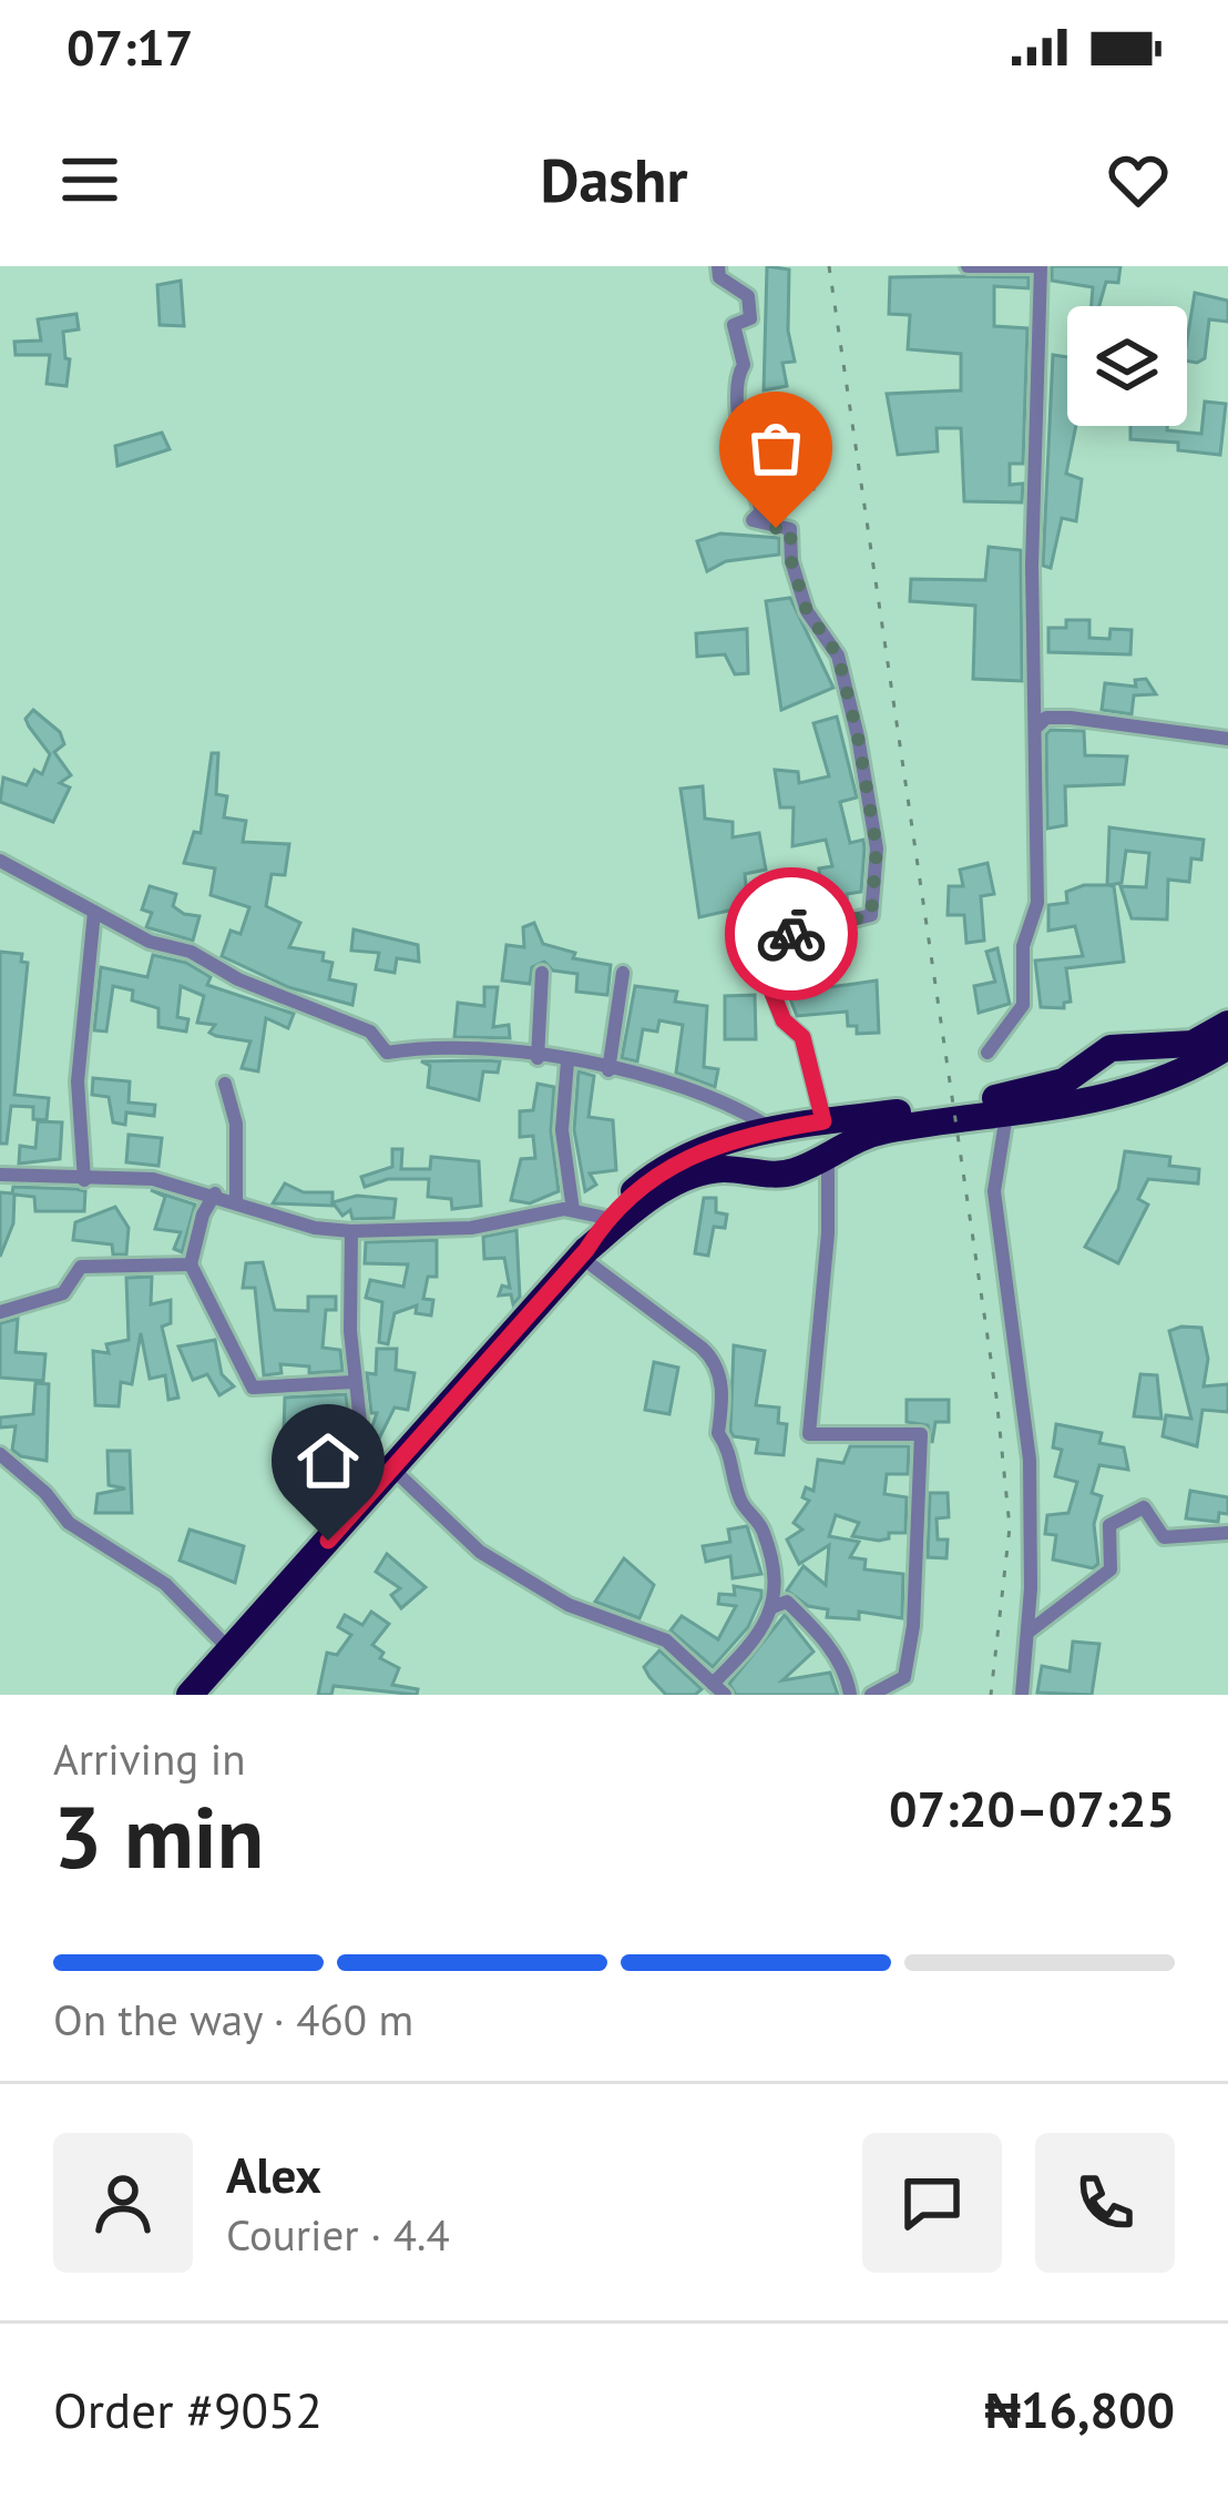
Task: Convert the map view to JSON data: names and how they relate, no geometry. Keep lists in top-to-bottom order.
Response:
{
  "page": {
    "status": "07:17",
    "header": "Dashr",
    "heading": ["3 min", "Arriving in", "07:20–07:25"],
    "panel": [
      "Alex",
      "Courier · 4.4",
      "Order #9052",
      "₦16,800"
    ],
    "bar": "On the way · 460 m"
  }
}
